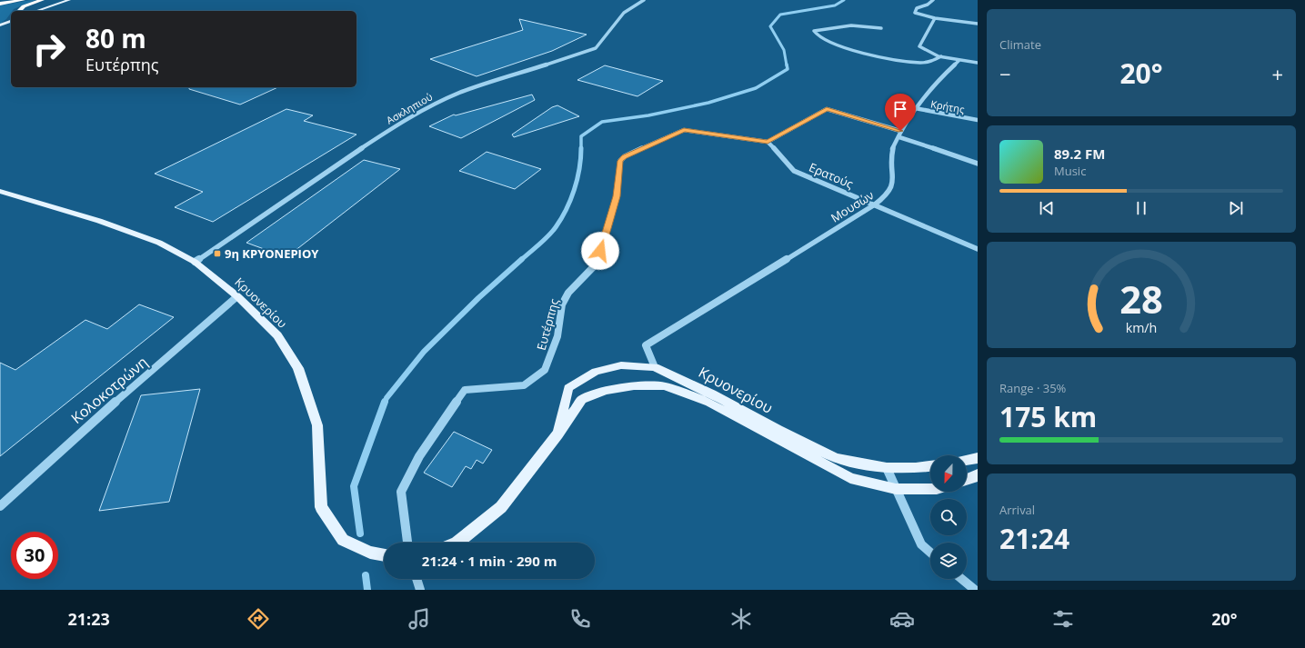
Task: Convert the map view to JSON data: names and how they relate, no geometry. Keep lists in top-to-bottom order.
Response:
{
  "streets": {
    "main road": ["Κρυονερίου"],
    "street": [
      "Κρήτης",
      "Ασκληπιού",
      "Ερατούς",
      "Μουσών",
      "Ευτέρπης",
      "Κολοκοτρώνη"
    ]
  },
  "crossings": [
    ["Κρήτης", "Μουσών"],
    ["Ασκληπιού", "Κρυονερίου"],
    ["Ερατούς", "Μουσών"],
    ["Ερατούς", "Ευτέρπης"],
    ["Μουσών", "Κρυονερίου"],
    ["Κρυονερίου", "Κολοκοτρώνη"]
  ],
  "places": {
    "transit": ["9η ΚΡΥΟΝΕΡΙΟΥ"]
  },
  "north": "bottom",
  "page": {
    "tile": [
      "Climate",
      ["Range · 35%", "175 km"],
      ["Arrival", "21:24"]
    ],
    "turn": ["80 m", "Ευτέρπης"],
    "heat": ["−", "20°", "+"],
    "song": ["89.2 FM", "Music"],
    "limit": "30",
    "trip": "21:24 · 1 min · 290 m",
    "tabs": ["21:23", "20°"],
    "gauge": ["28", "km/h"]
  }
}
